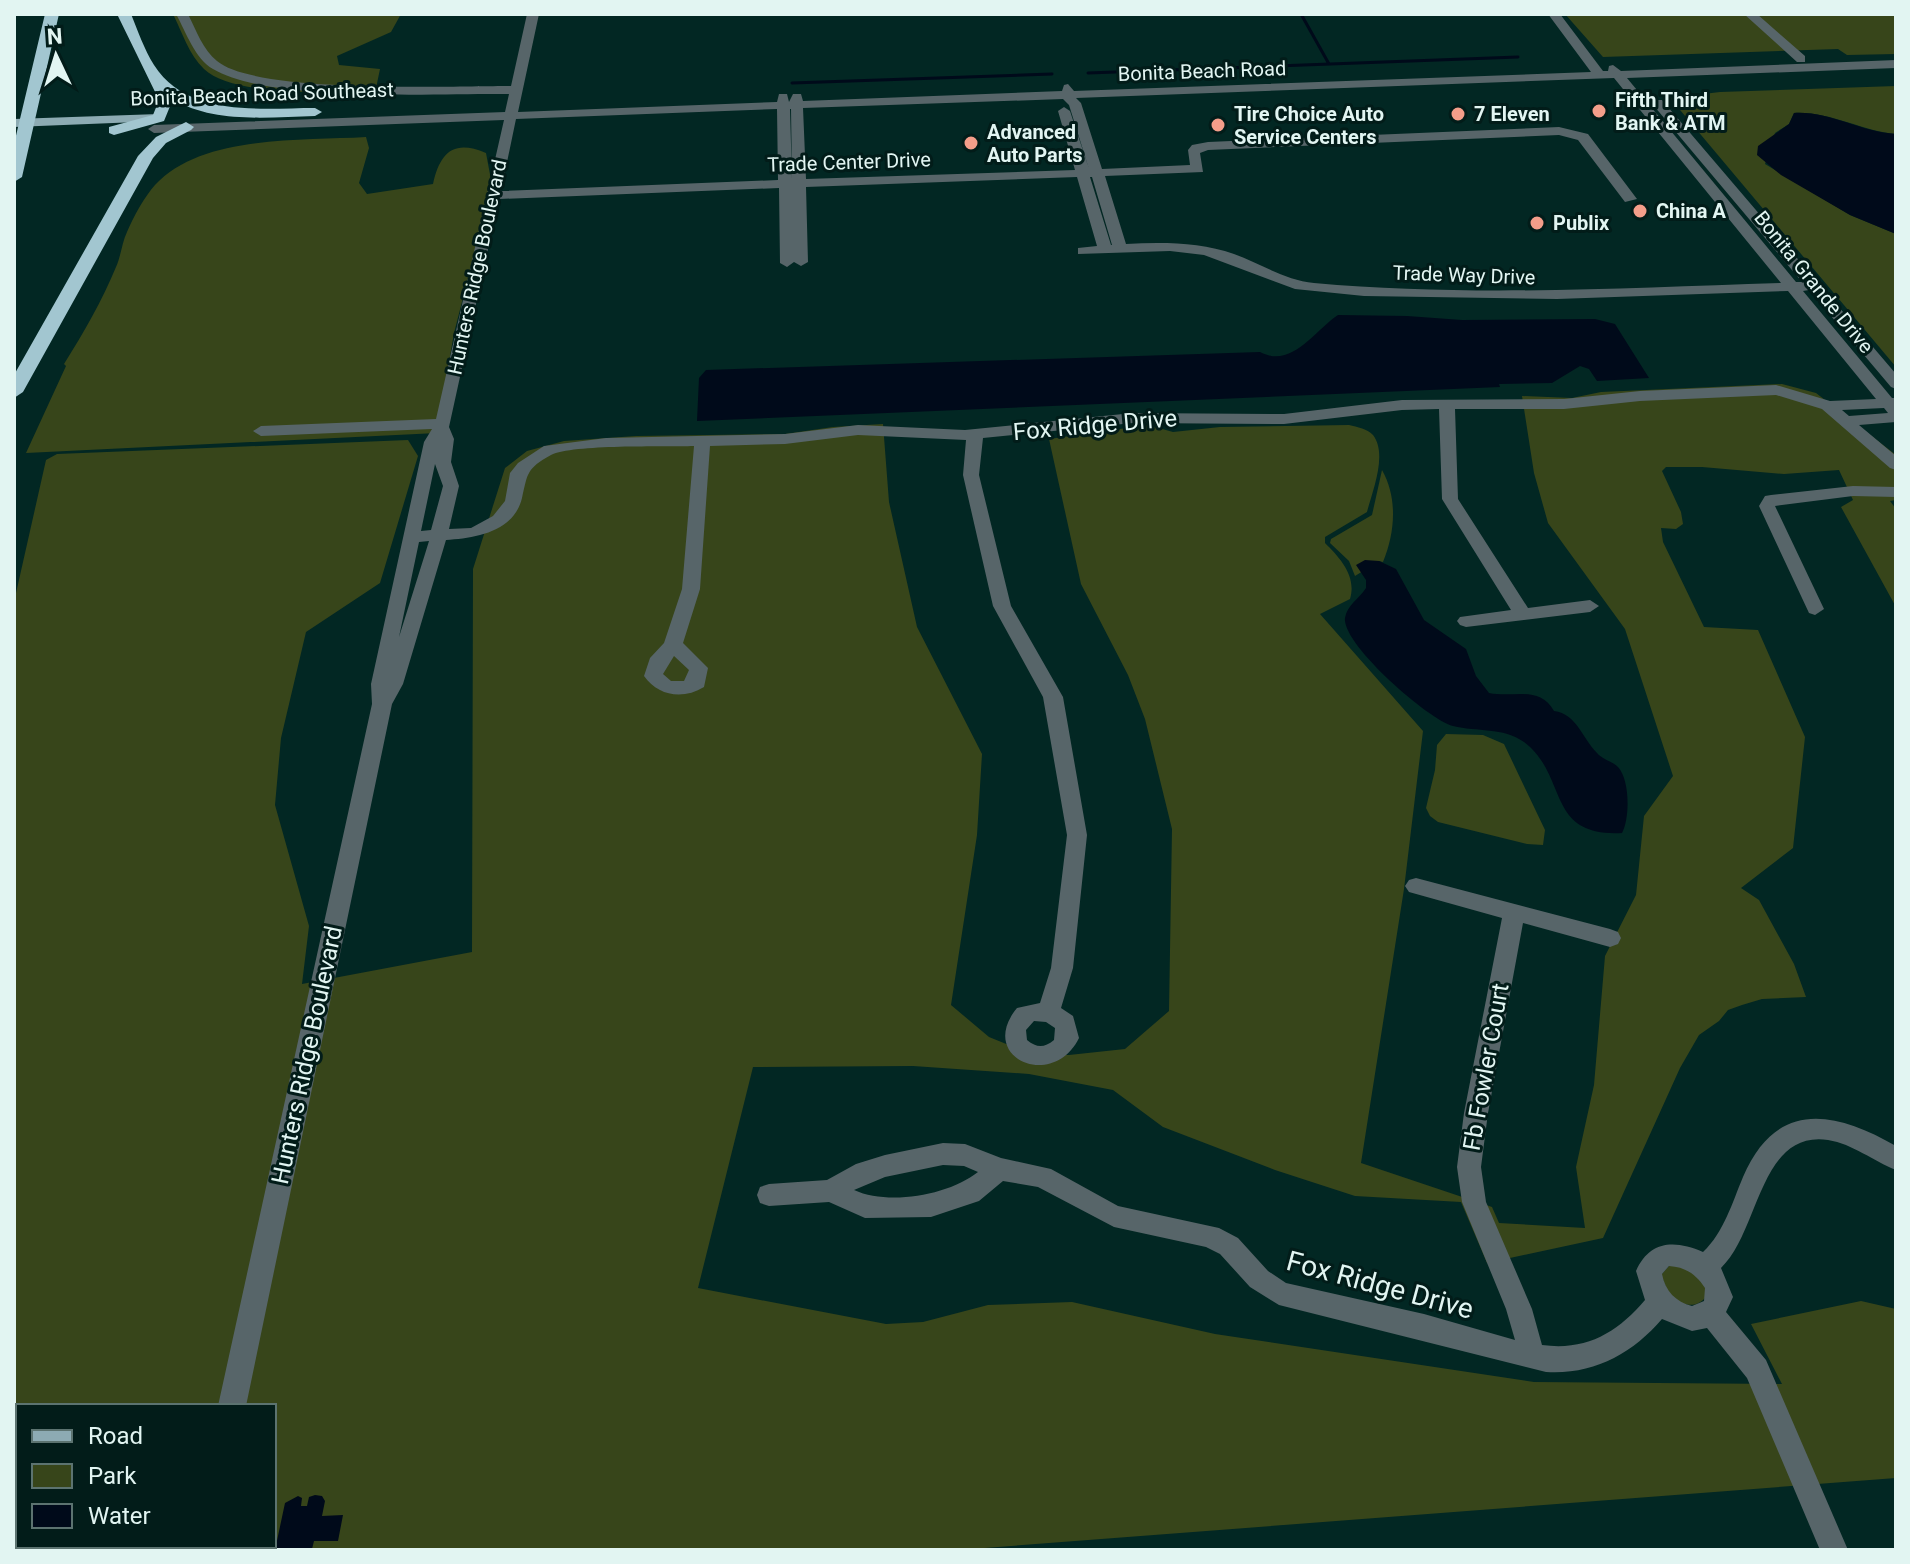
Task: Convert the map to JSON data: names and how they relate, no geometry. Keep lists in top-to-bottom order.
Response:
{
  "streets": {
    "main road": ["Bonita Beach Road Southeast"],
    "street": [
      "Bonita Beach Road",
      "Trade Center Drive",
      "Hunters Ridge Boulevard",
      "Trade Way Drive",
      "Bonita Grande Drive",
      "Fox Ridge Drive",
      "Fb Fowler Court"
    ]
  },
  "crossings": [
    ["Bonita Beach Road", "Bonita Beach Road Southeast"],
    ["Bonita Beach Road", "Hunters Ridge Boulevard"],
    ["Bonita Beach Road", "Bonita Grande Drive"],
    ["Bonita Beach Road Southeast", "Hunters Ridge Boulevard"],
    ["Trade Center Drive", "Hunters Ridge Boulevard"],
    ["Hunters Ridge Boulevard", "Fox Ridge Drive"],
    ["Trade Way Drive", "Bonita Grande Drive"],
    ["Fox Ridge Drive", "Fb Fowler Court"]
  ],
  "places": [
    "Fifth Third Bank & ATM",
    "7 Eleven",
    "Tire Choice Auto Service Centers",
    "Advanced Auto Parts",
    "China A",
    "Publix"
  ],
  "legend": ["Road", "Park", "Water"],
  "north": "top"
}
